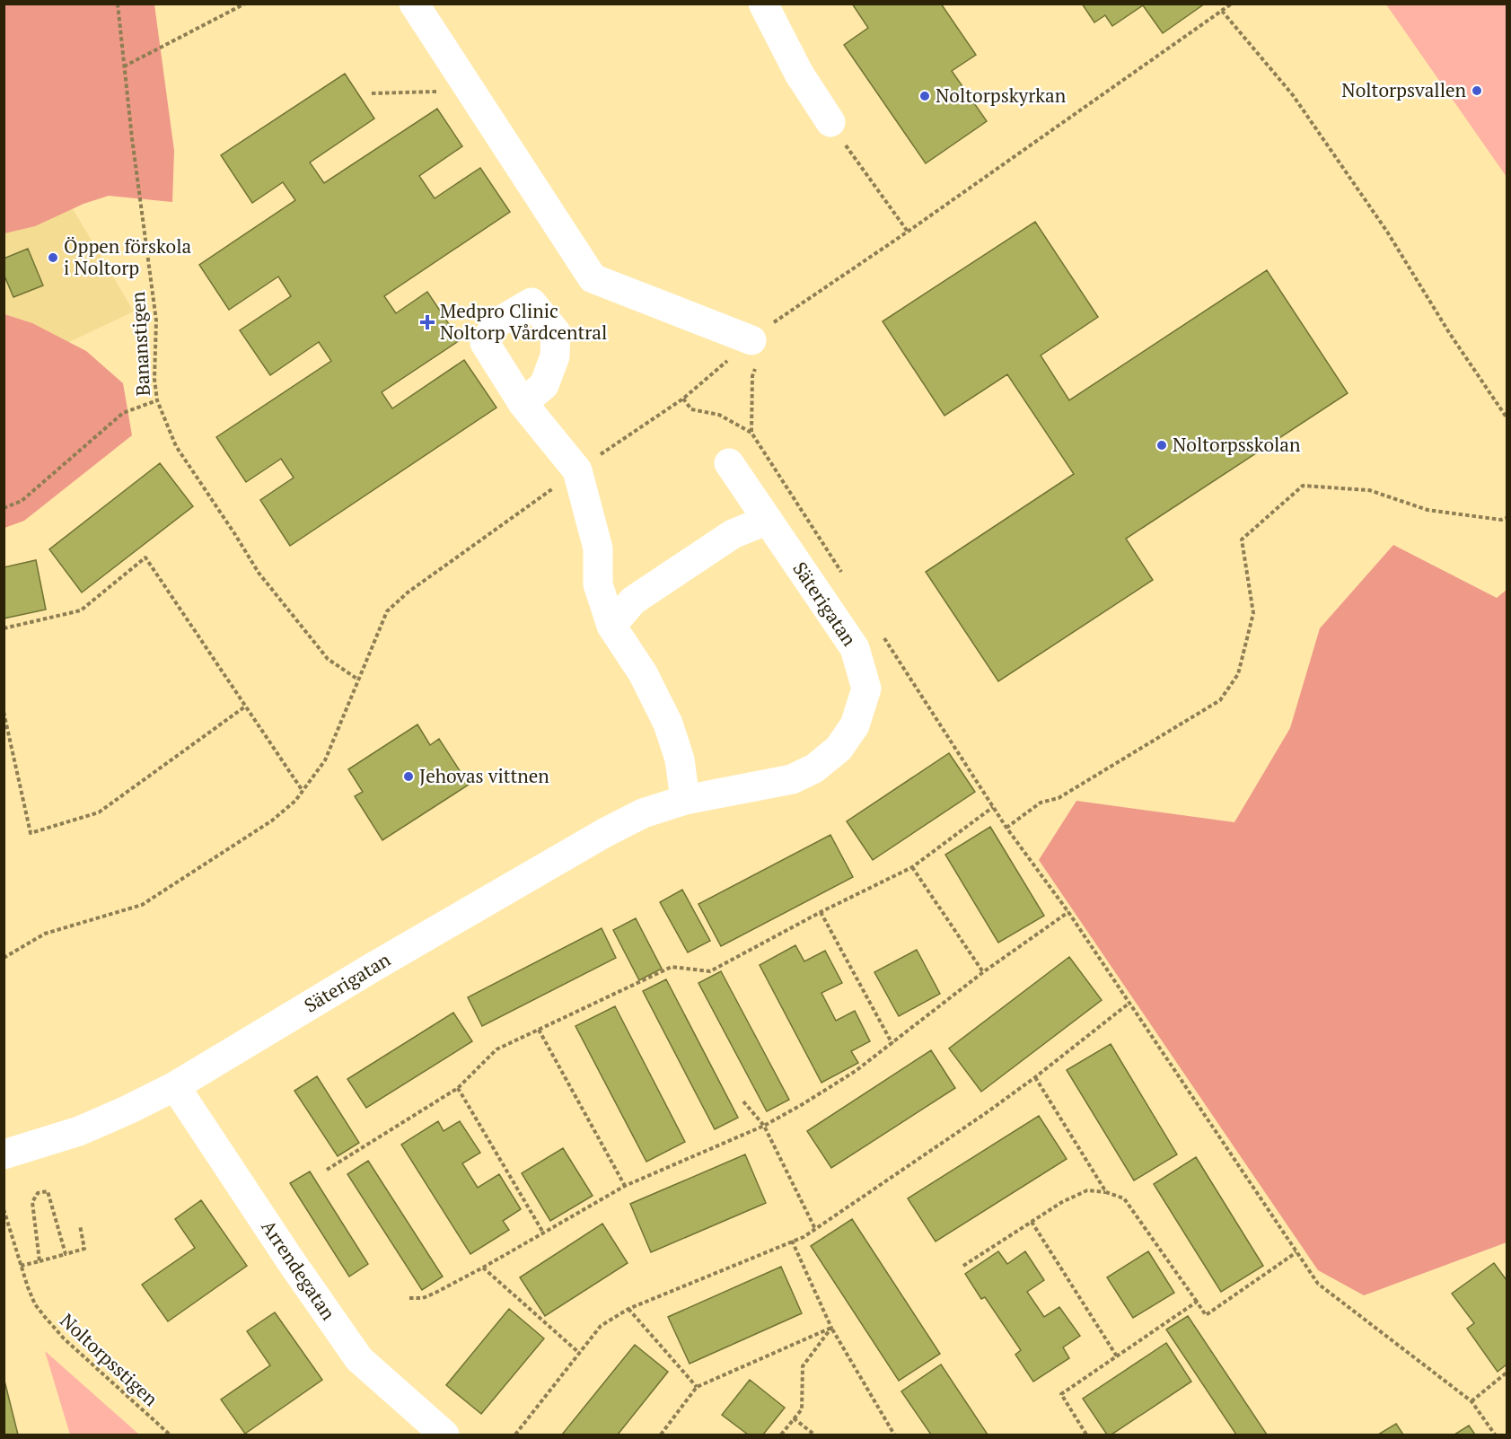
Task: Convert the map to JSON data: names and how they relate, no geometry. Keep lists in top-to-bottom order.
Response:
{
  "streets": {
    "street": ["Säterigatan", "Arrendegatan"],
    "path": ["Bananstigen", "Noltorpsstigen"]
  },
  "crossings": [
    ["Säterigatan", "Arrendegatan"]
  ],
  "places": {
    "other": [
      "Noltorpsvallen",
      "Noltorpskyrkan",
      "Öppen förskola i Noltorp",
      "Noltorpsskolan",
      "Jehovas vittnen"
    ],
    "health": ["Medpro Clinic Noltorp Vårdcentral"]
  }
}
